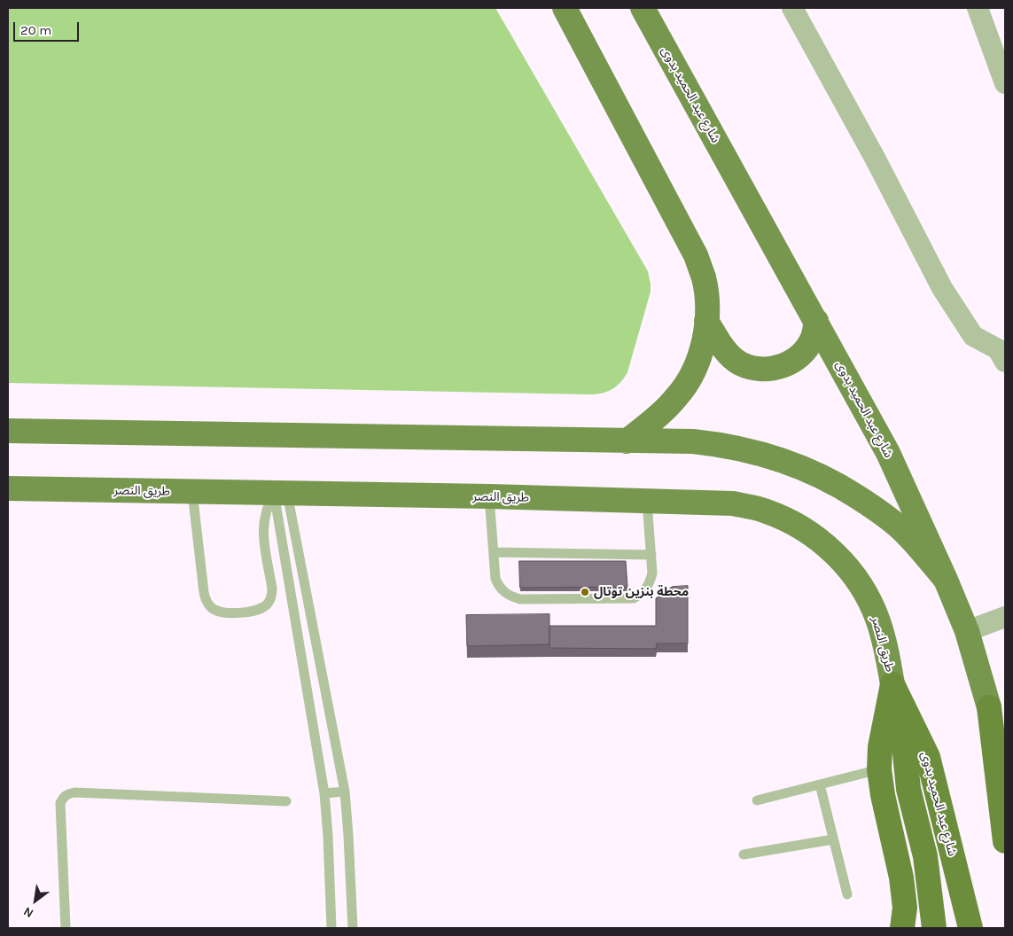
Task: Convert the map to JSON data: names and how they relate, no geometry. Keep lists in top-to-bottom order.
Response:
{
  "streets": {
    "highway": ["شارع عبد الحميد بدوى"],
    "main road": ["طريق النصر"]
  },
  "crossings": [
    ["شارع عبد الحميد بدوى", "طريق النصر"]
  ],
  "places": ["محطة بنزين توتال"],
  "scale_bar": "20 m",
  "north": "bottom left"
}
